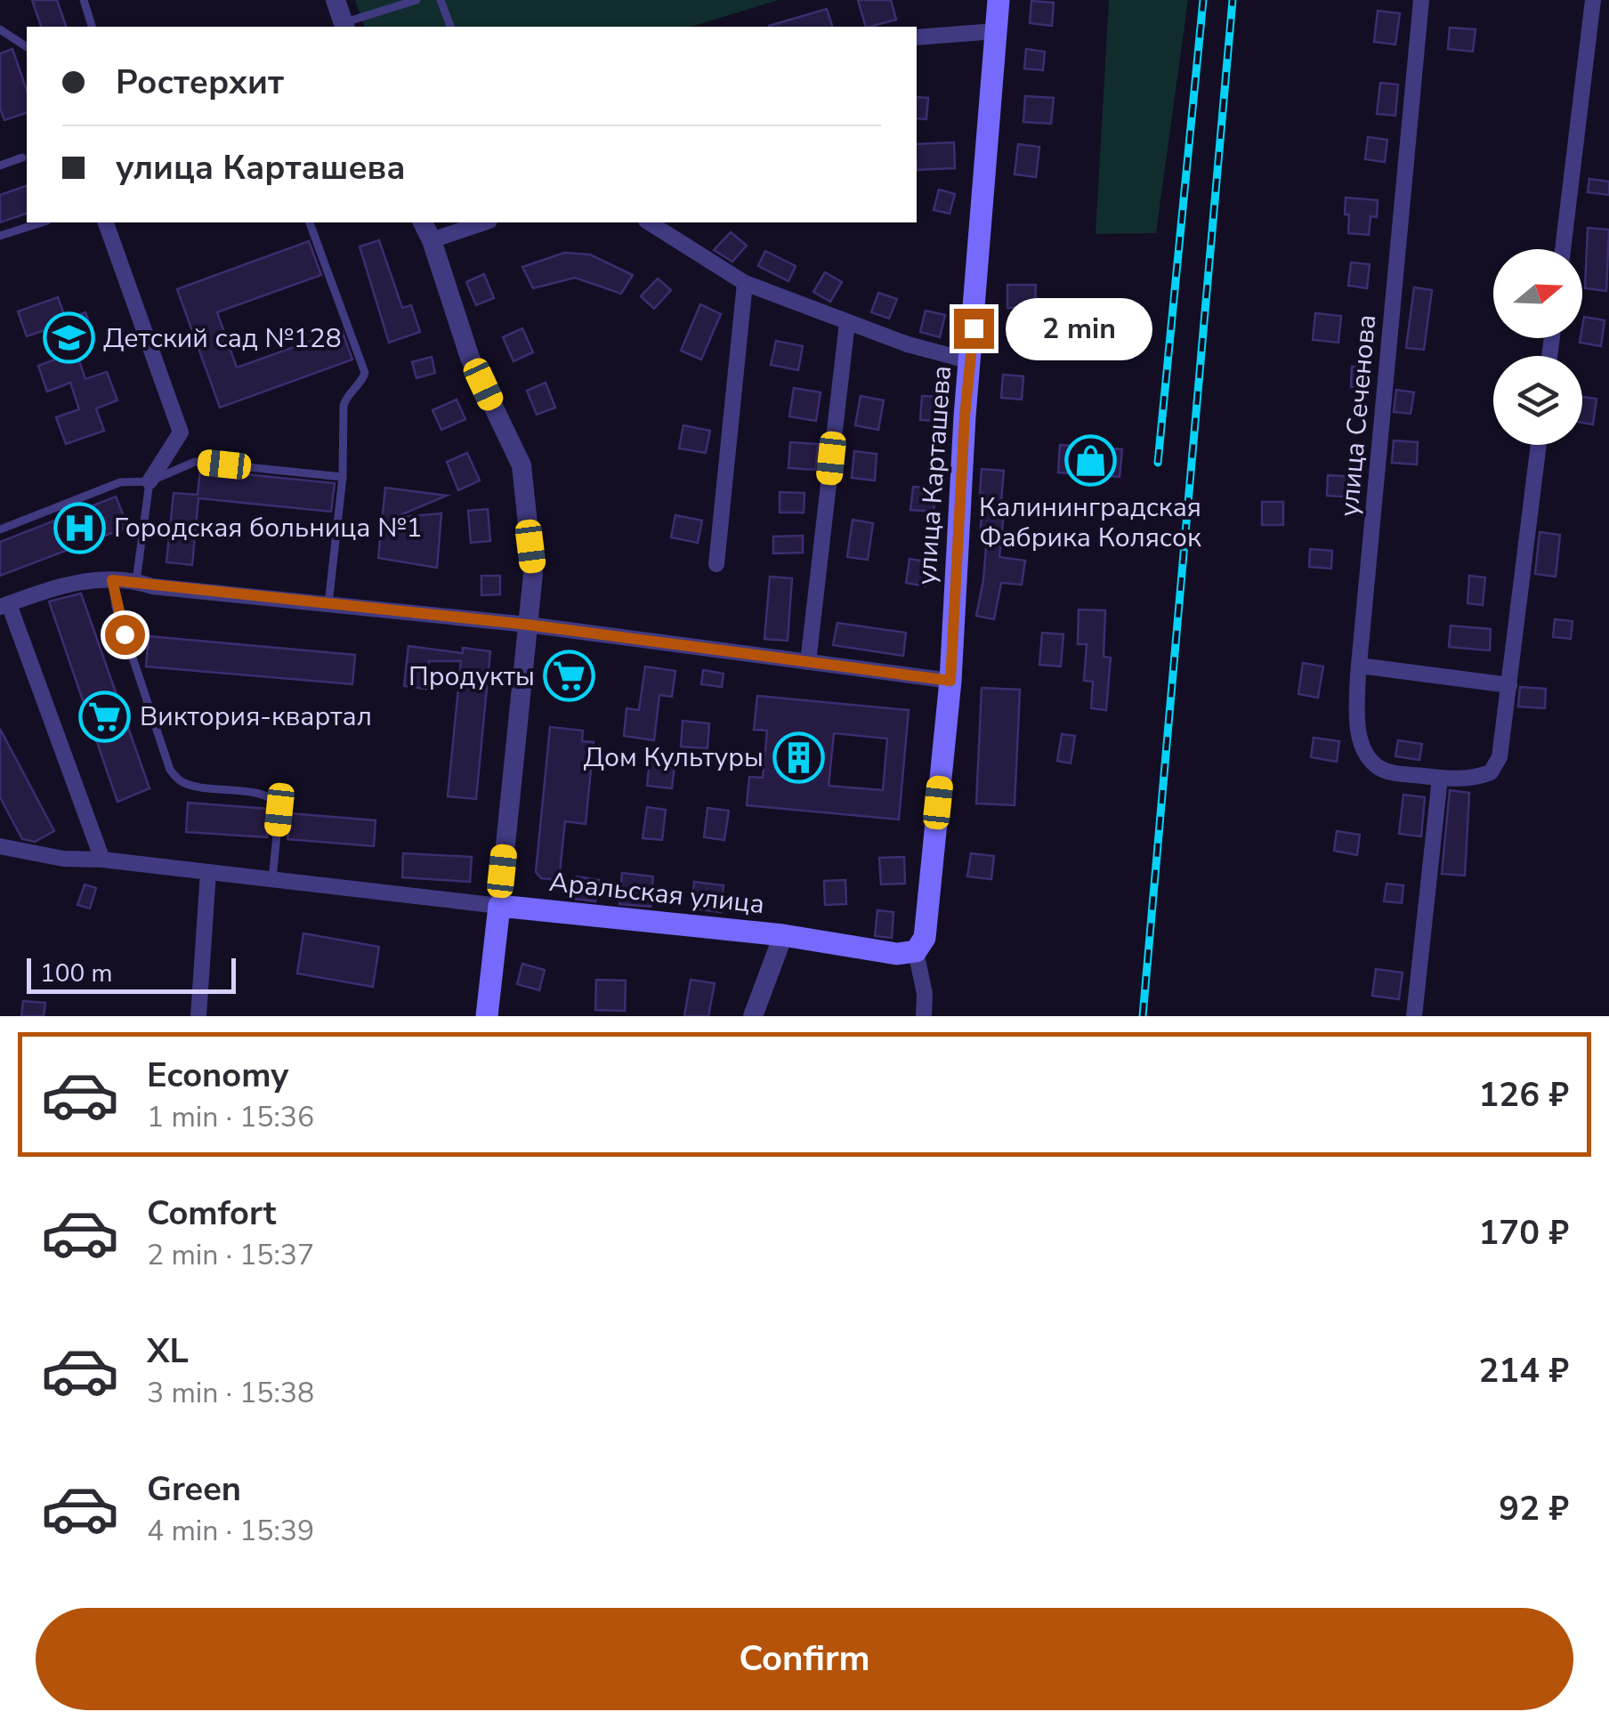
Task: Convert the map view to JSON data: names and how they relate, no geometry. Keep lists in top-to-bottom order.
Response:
{
  "streets": {
    "main road": ["улица Карташева", "Аральская улица"],
    "street": ["улица Сеченова"]
  },
  "crossings": [
    ["улица Карташева", "Аральская улица"]
  ],
  "places": {
    "school or university": ["Детский сад №128"],
    "shop": ["Калининградская Фабрика Колясок"],
    "hospital": ["Городская больница №1"],
    "supermarket": ["Продукты", "Виктория-квартал"],
    "building": ["Дом Культуры"]
  },
  "scale_bar": "100 m",
  "north": "right",
  "page": {
    "banner": ["Ростерхит", "улица Карташева"],
    "bubble": "2 min",
    "scale": "100 m",
    "list": [
      {
        "name": "Economy",
        "note": "1 min · 15:36",
        "value": "126 ₽"
      },
      {
        "name": "Comfort",
        "note": "2 min · 15:37",
        "value": "170 ₽"
      },
      {
        "name": "XL",
        "note": "3 min · 15:38",
        "value": "214 ₽"
      },
      {
        "name": "Green",
        "note": "4 min · 15:39",
        "value": "92 ₽"
      }
    ],
    "buttons": "Confirm"
  }
}
